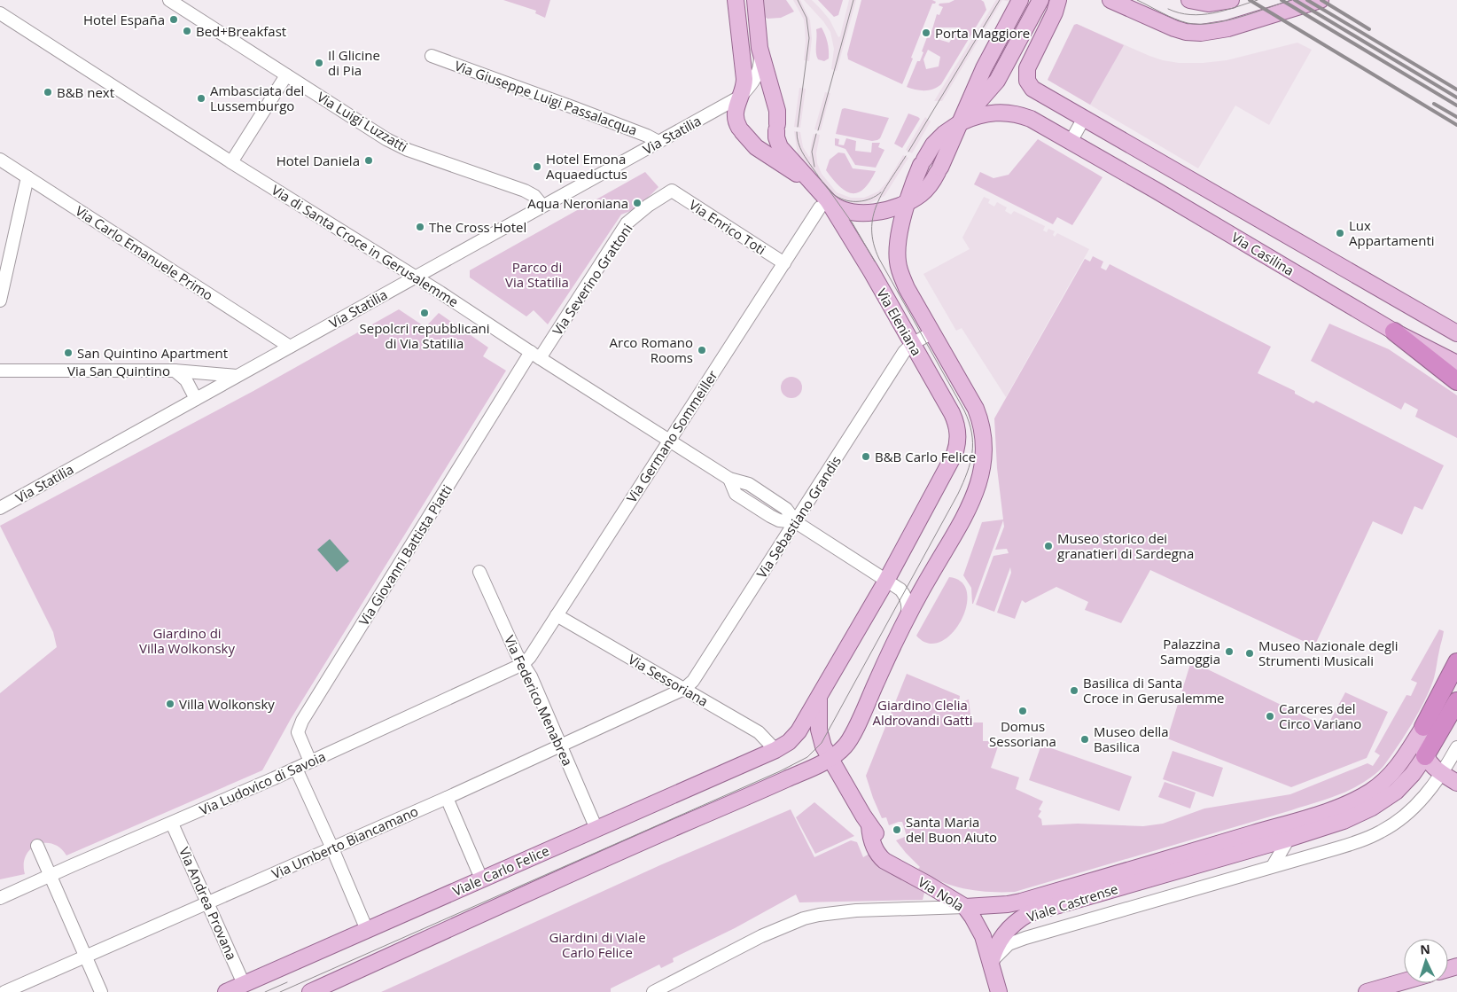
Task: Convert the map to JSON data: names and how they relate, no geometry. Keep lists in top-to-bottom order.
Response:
{
  "streets": {
    "highway": ["Viale Castrense"],
    "main road": [
      "Via Casilina",
      "Via Eleniana",
      "Viale Carlo Felice",
      "Via Nola"
    ],
    "street": [
      "Via Giuseppe Luigi Passalacqua",
      "Via Luigi Luzzatti",
      "Via Statilia",
      "Via Enrico Toti",
      "Via di Santa Croce in Gerusalemme",
      "Via Carlo Emanuele Primo",
      "Via Severino Grattoni",
      "Via San Quintino",
      "Via Germano Sommeiller",
      "Via Sebastiano Grandis",
      "Via Giovanni Battista Piatti",
      "Via Sessoriana",
      "Via Federico Menabrea",
      "Via Ludovico di Savoia",
      "Via Umberto Biancamano",
      "Via Andrea Provana"
    ]
  },
  "crossings": [
    ["Via Giuseppe Luigi Passalacqua", "Via Statilia"],
    ["Via Luigi Luzzatti", "Via Statilia"],
    ["Via Statilia", "Via di Santa Croce in Gerusalemme"],
    ["Via Statilia", "Via Carlo Emanuele Primo"],
    ["Via Statilia", "Via San Quintino"],
    ["Via Enrico Toti", "Via Severino Grattoni"],
    ["Via Enrico Toti", "Via Germano Sommeiller"],
    ["Via di Santa Croce in Gerusalemme", "Via Severino Grattoni"],
    ["Via di Santa Croce in Gerusalemme", "Via Eleniana"],
    ["Via di Santa Croce in Gerusalemme", "Via Germano Sommeiller"],
    ["Via di Santa Croce in Gerusalemme", "Via Sebastiano Grandis"],
    ["Via di Santa Croce in Gerusalemme", "Via Giovanni Battista Piatti"],
    ["Via di Santa Croce in Gerusalemme", "Viale Carlo Felice"],
    ["Via Casilina", "Via Eleniana"],
    ["Via Severino Grattoni", "Via Giovanni Battista Piatti"],
    ["Via Eleniana", "Via Germano Sommeiller"],
    ["Via Eleniana", "Via Sebastiano Grandis"],
    ["Via Eleniana", "Viale Carlo Felice"],
    ["Via Eleniana", "Via Nola"],
    ["Via Germano Sommeiller", "Via Sessoriana"],
    ["Via Germano Sommeiller", "Via Federico Menabrea"],
    ["Via Germano Sommeiller", "Via Ludovico di Savoia"],
    ["Via Sebastiano Grandis", "Via Sessoriana"],
    ["Via Sebastiano Grandis", "Via Umberto Biancamano"],
    ["Via Giovanni Battista Piatti", "Via Ludovico di Savoia"],
    ["Via Sessoriana", "Via Umberto Biancamano"],
    ["Via Sessoriana", "Viale Carlo Felice"],
    ["Via Federico Menabrea", "Via Ludovico di Savoia"],
    ["Via Federico Menabrea", "Via Umberto Biancamano"],
    ["Via Federico Menabrea", "Viale Carlo Felice"],
    ["Via Ludovico di Savoia", "Via Andrea Provana"],
    ["Via Umberto Biancamano", "Via Andrea Provana"],
    ["Viale Carlo Felice", "Via Nola"],
    ["Viale Carlo Felice", "Via Andrea Provana"],
    ["Via Nola", "Viale Castrense"]
  ],
  "parks": [
    "Parco di Via Statilia",
    "Giardino di Villa Wolkonsky",
    "Giardino Clelia Aldrovandi Gatti",
    "Giardini di Viale Carlo Felice"
  ],
  "places": [
    "Hotel España",
    "Bed+Breakfast",
    "Porta Maggiore",
    "Il Glicine di Pia",
    "B&B next",
    "Ambasciata del Lussemburgo",
    "Hotel Daniela",
    "Hotel Emona Aquaeductus",
    "Aqua Neroniana",
    "The Cross Hotel",
    "Lux Appartamenti",
    "Sepolcri repubblicani di Via Statilia",
    "Arco Romano Rooms",
    "San Quintino Apartment",
    "B&B Carlo Felice",
    "Museo storico dei granatieri di Sardegna",
    "Palazzina Samoggia",
    "Museo Nazionale degli Strumenti Musicali",
    "Basilica di Santa Croce in Gerusalemme",
    "Villa Wolkonsky",
    "Domus Sessoriana",
    "Carceres del Circo Variano",
    "Museo della Basilica",
    "Santa Maria del Buon Aiuto"
  ],
  "north": "top"
}
